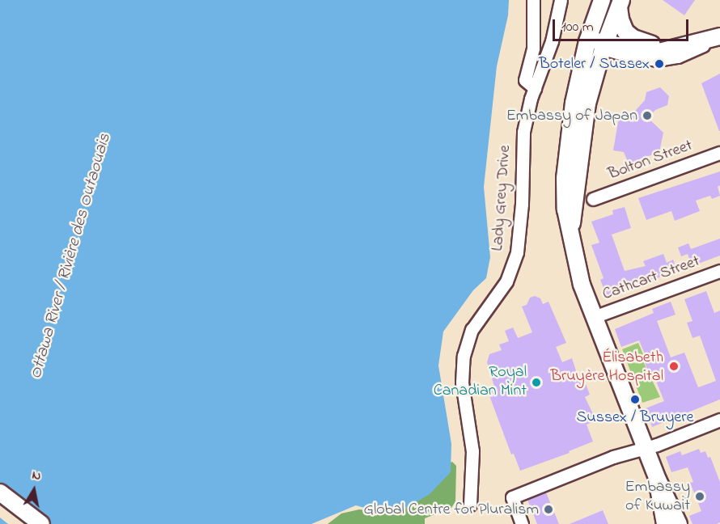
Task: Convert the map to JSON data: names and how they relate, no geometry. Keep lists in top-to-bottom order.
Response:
{
  "streets": {
    "street": ["Bolton Street", "Lady Grey Drive", "Cathcart Street"]
  },
  "water": ["Ottawa River / Rivière des Outaouais"],
  "places": [
    "Boteler / Sussex",
    "Embassy of Japan",
    "Élisabeth Bruyère Hospital",
    "Royal Canadian Mint",
    "Sussex / Bruyere",
    "Embassy of Kuwait",
    "Global Centre for Pluralism"
  ],
  "scale_bar": "100 m",
  "north": "top"
}
